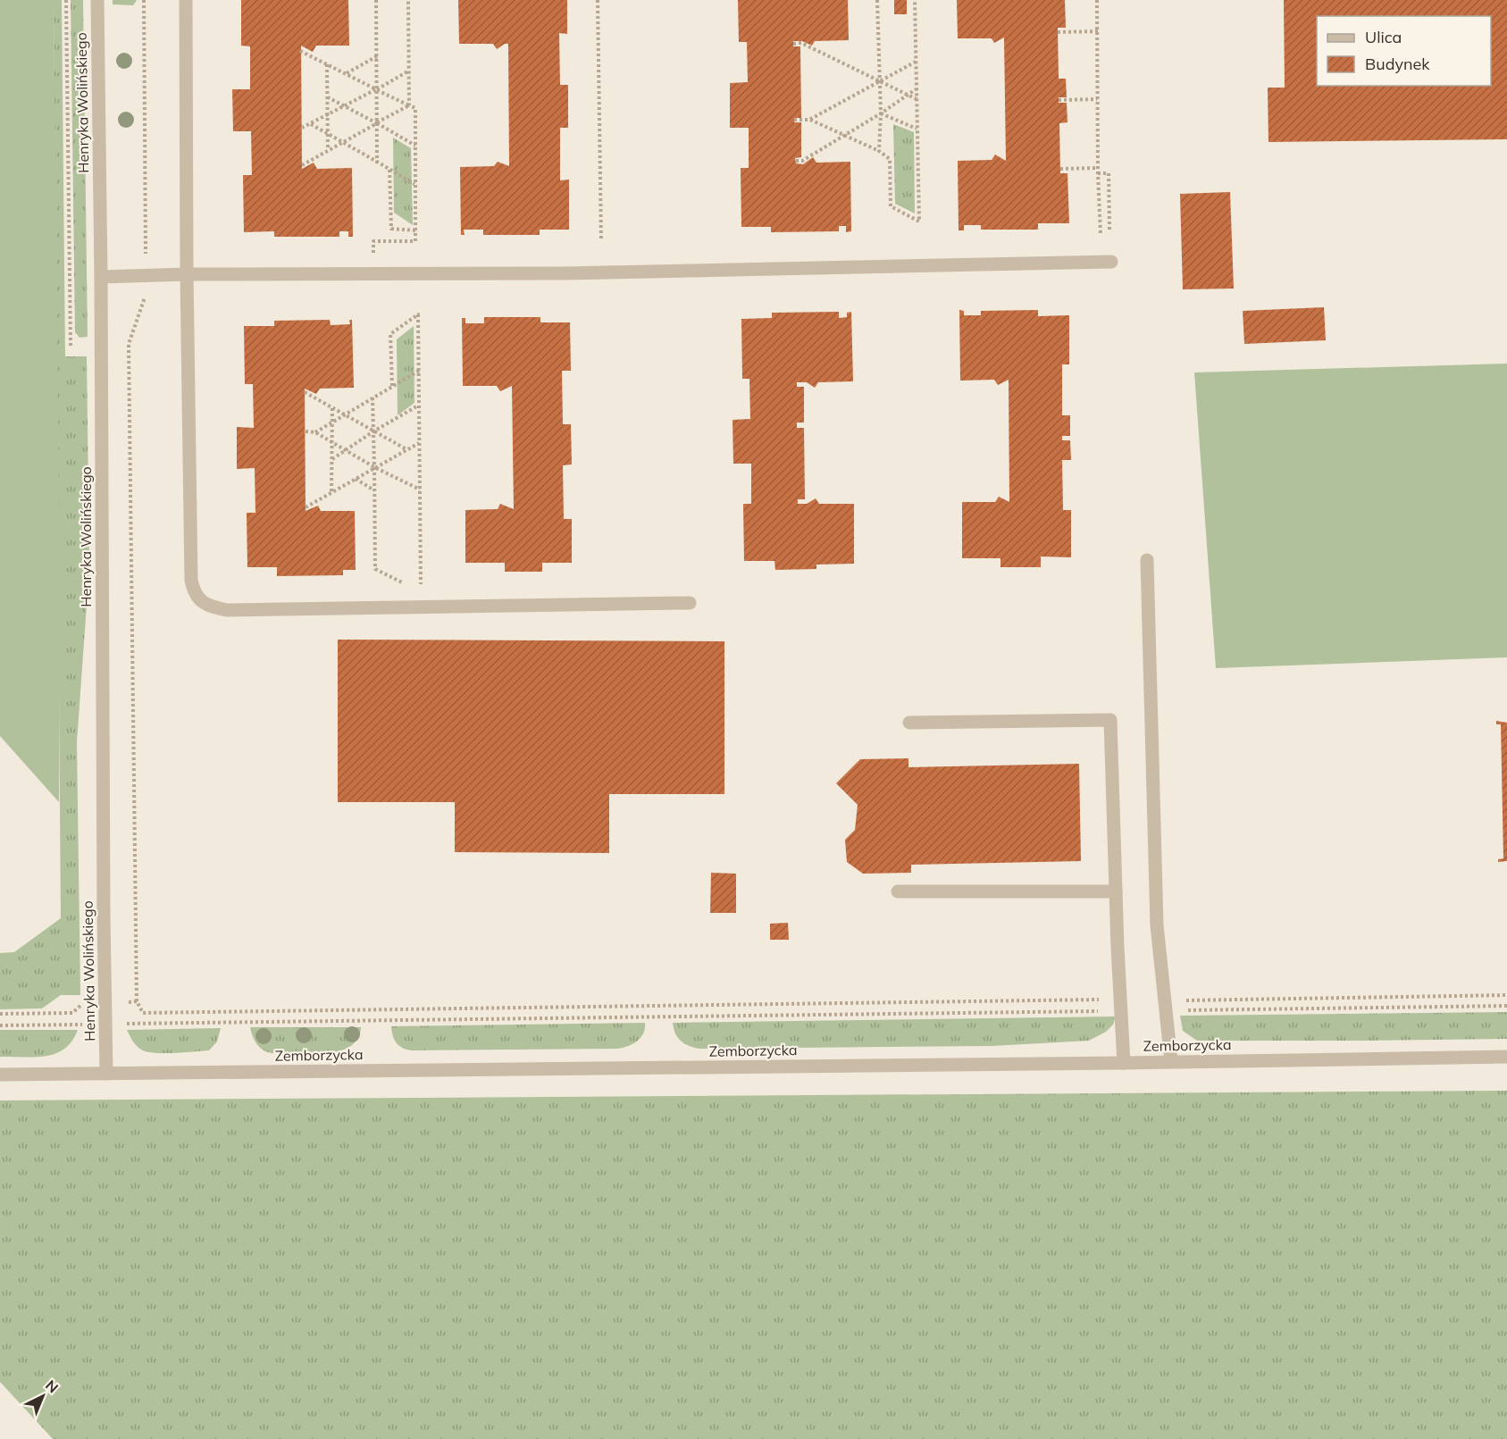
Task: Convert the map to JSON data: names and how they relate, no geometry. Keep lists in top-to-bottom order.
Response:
{
  "streets": {
    "street": ["Henryka Wolińskiego", "Zemborzycka"]
  },
  "crossings": [
    ["Henryka Wolińskiego", "Zemborzycka"]
  ],
  "legend": ["Ulica", "Budynek"],
  "north": "top right"
}
